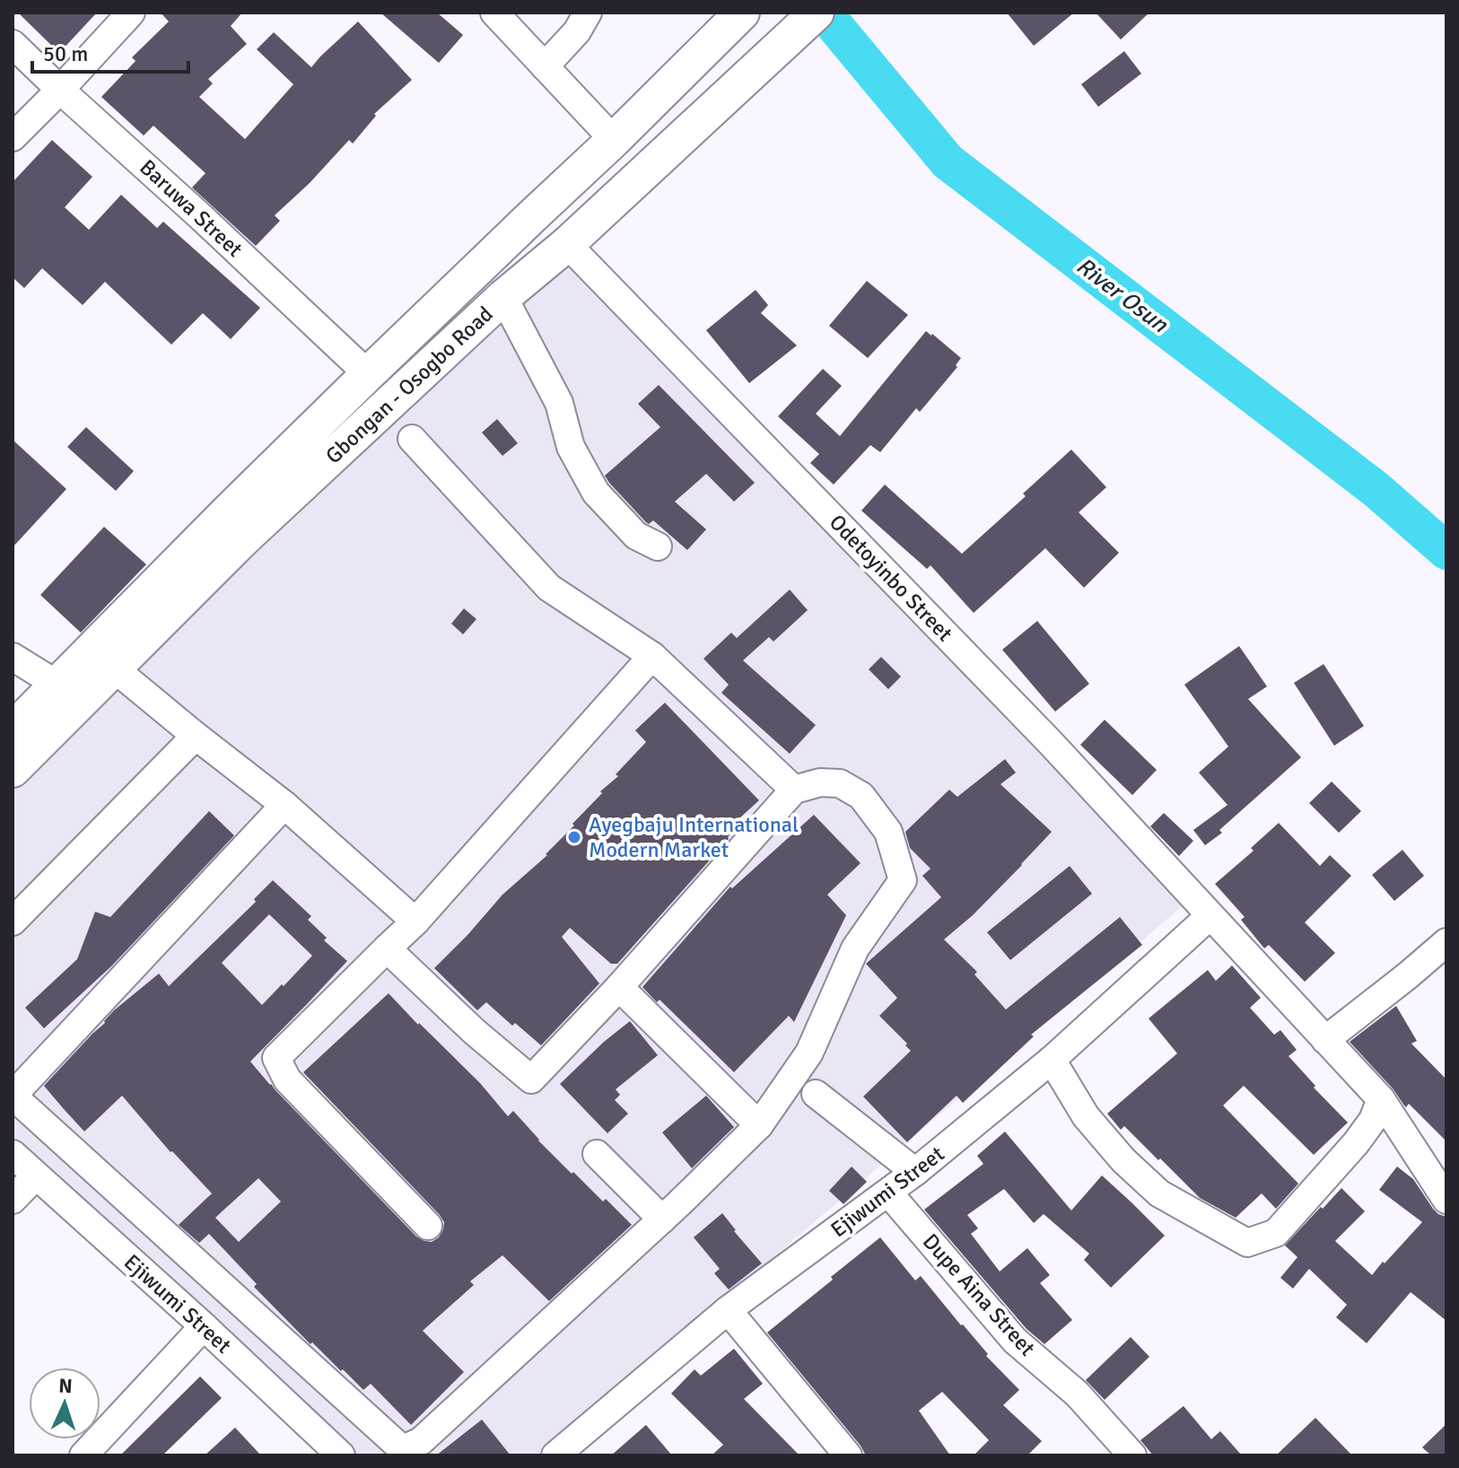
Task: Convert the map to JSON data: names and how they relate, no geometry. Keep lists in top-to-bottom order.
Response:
{
  "streets": {
    "main road": ["Gbongan - Osogbo Road"],
    "street": [
      "Baruwa Street",
      "Odetoyinbo Street",
      "Ejiwumi Street",
      "Dupe Aina Street"
    ]
  },
  "crossings": [
    ["Baruwa Street", "Gbongan - Osogbo Road"],
    ["Gbongan - Osogbo Road", "Odetoyinbo Street"],
    ["Odetoyinbo Street", "Ejiwumi Street"],
    ["Ejiwumi Street", "Dupe Aina Street"]
  ],
  "water": ["River Osun"],
  "places": ["Ayegbaju International Modern Market"],
  "scale_bar": "50 m",
  "north": "top"
}
